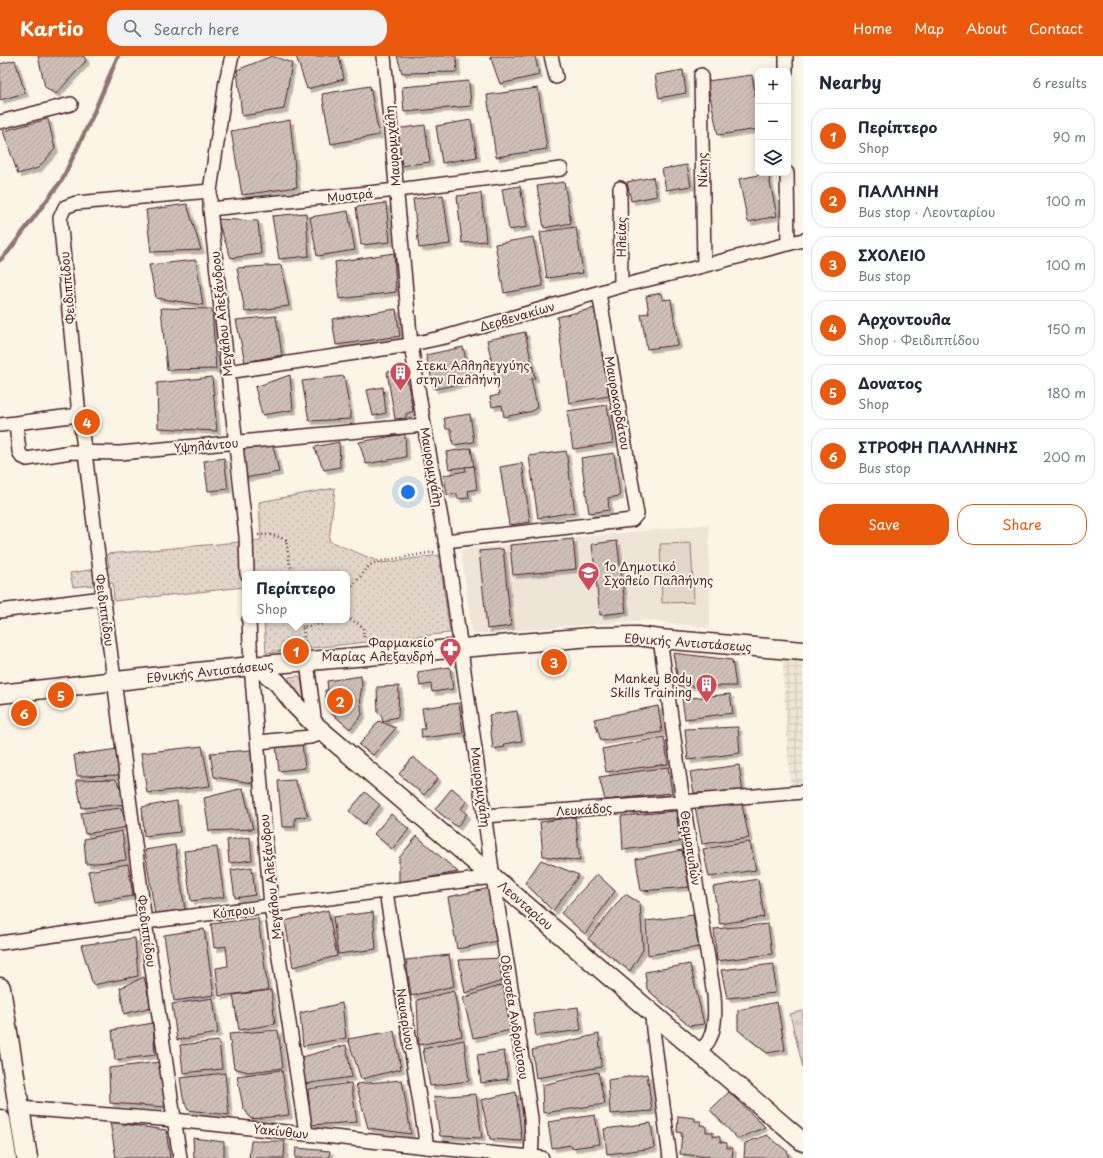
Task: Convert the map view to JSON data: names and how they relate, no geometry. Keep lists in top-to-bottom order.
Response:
{
  "streets": {
    "main road": ["Εθνικής Αντιστάσεως", "Λεονταρίου"],
    "street": [
      "Μαυρομιχάλη",
      "Νίκης",
      "Μυστρά",
      "Ηλείας",
      "Φειδιππίδου",
      "Μεγάλου Αλεξάνδρου",
      "Δερβενακίων",
      "Μαυροκορδάτου",
      "Υψηλάντου",
      "Λευκάδος",
      "Θερμοπυλών",
      "Κύπρου",
      "Οδυσσέα Ανδρούτσου",
      "Ναυαρίνου",
      "Υακίνθων"
    ]
  },
  "crossings": [
    ["Μαυρομιχάλη", "Μυστρά"],
    ["Μαυρομιχάλη", "Δερβενακίων"],
    ["Μαυρομιχάλη", "Μαυροκορδάτου"],
    ["Μαυρομιχάλη", "Υψηλάντου"],
    ["Μαυρομιχάλη", "Εθνικής Αντιστάσεως"],
    ["Μαυρομιχάλη", "Λευκάδος"],
    ["Μαυρομιχάλη", "Λεονταρίου"],
    ["Μαυρομιχάλη", "Κύπρου"],
    ["Νίκης", "Δερβενακίων"],
    ["Μυστρά", "Μεγάλου Αλεξάνδρου"],
    ["Ηλείας", "Δερβενακίων"],
    ["Φειδιππίδου", "Μεγάλου Αλεξάνδρου"],
    ["Φειδιππίδου", "Υψηλάντου"],
    ["Φειδιππίδου", "Εθνικής Αντιστάσεως"],
    ["Φειδιππίδου", "Κύπρου"],
    ["Φειδιππίδου", "Υακίνθων"],
    ["Μεγάλου Αλεξάνδρου", "Δερβενακίων"],
    ["Μεγάλου Αλεξάνδρου", "Υψηλάντου"],
    ["Μεγάλου Αλεξάνδρου", "Εθνικής Αντιστάσεως"],
    ["Μεγάλου Αλεξάνδρου", "Λεονταρίου"],
    ["Μεγάλου Αλεξάνδρου", "Κύπρου"],
    ["Μεγάλου Αλεξάνδρου", "Υακίνθων"],
    ["Δερβενακίων", "Μαυροκορδάτου"],
    ["Εθνικής Αντιστάσεως", "Θερμοπυλών"],
    ["Εθνικής Αντιστάσεως", "Λεονταρίου"],
    ["Λευκάδος", "Θερμοπυλών"],
    ["Θερμοπυλών", "Λεονταρίου"],
    ["Λεονταρίου", "Κύπρου"],
    ["Λεονταρίου", "Οδυσσέα Ανδρούτσου"],
    ["Κύπρου", "Ναυαρίνου"],
    ["Οδυσσέα Ανδρούτσου", "Υακίνθων"],
    ["Ναυαρίνου", "Υακίνθων"]
  ],
  "places": {
    "building": ["Στεκι Αλληλεγγύης στην Παλλήνη", "Mankey Body Skills Training"],
    "school or university": ["1ο Δημοτικό Σχολείο Παλλήνης"],
    "pharmacy": ["Φαρμακείο Μαρίας Αλεξανδρή"]
  },
  "page": {
    "header": "Kartio",
    "search": "Search here",
    "nav": [
      "Home",
      "Map",
      "About",
      "Contact"
    ],
    "heading": ["Nearby", "6 results"],
    "map_buttons": ["+", "−"],
    "list": [
      {
        "mark": "1",
        "name": "Περίπτερο",
        "note": "Shop",
        "value": "90 m"
      },
      {
        "mark": "2",
        "name": "ΠΑΛΛΗΝΗ",
        "note": "Bus stop · Λεονταρίου",
        "value": "100 m"
      },
      {
        "mark": "3",
        "name": "ΣΧΟΛΕΙΟ",
        "note": "Bus stop",
        "value": "100 m"
      },
      {
        "mark": "4",
        "name": "Αρχοντουλα",
        "note": "Shop · Φειδιππίδου",
        "value": "150 m"
      },
      {
        "mark": "5",
        "name": "Δονατος",
        "note": "Shop",
        "value": "180 m"
      },
      {
        "mark": "6",
        "name": "ΣΤΡΟΦΗ ΠΑΛΛΗΝΗΣ",
        "note": "Bus stop",
        "value": "200 m"
      }
    ],
    "pins": [
      "4",
      "1",
      "3",
      "5",
      "2",
      "6"
    ],
    "buttons": ["Save", "Share"],
    "popup": ["Περίπτερο", "Shop"]
  }
}
